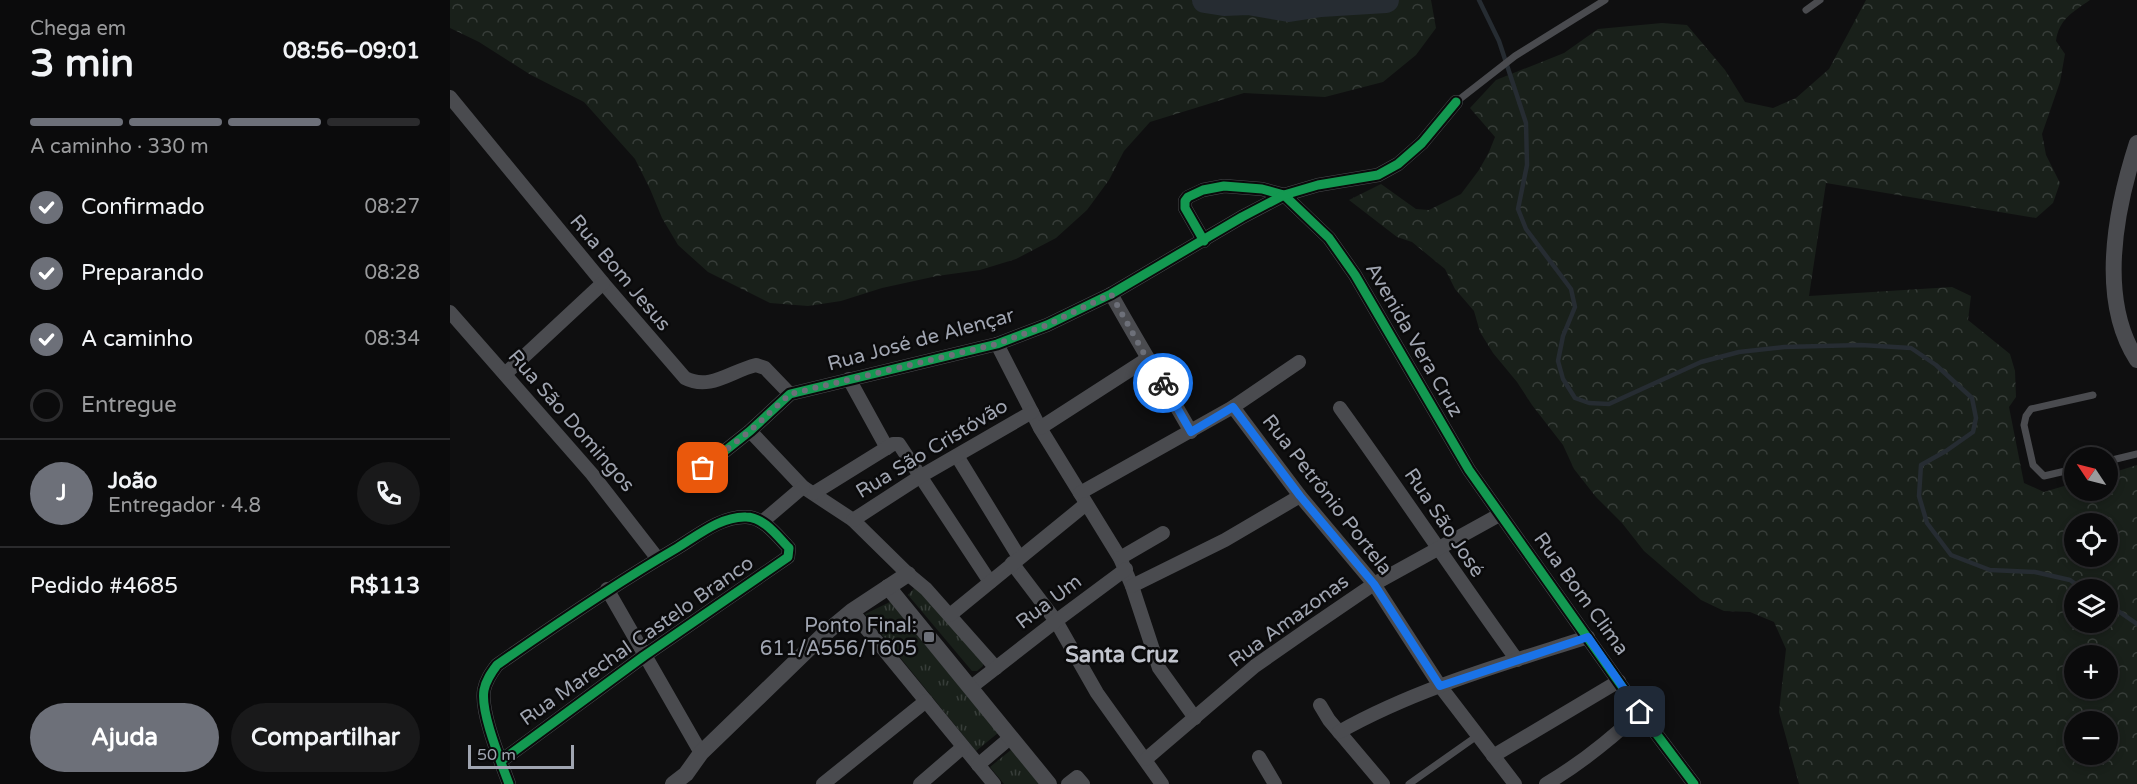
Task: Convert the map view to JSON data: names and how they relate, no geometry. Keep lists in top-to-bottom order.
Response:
{
  "streets": {
    "street": [
      "Rua Bom Jesus",
      "Rua José de Alençar",
      "Avenida Vera Cruz",
      "Rua São Domingos",
      "Rua São Cristóvão",
      "Rua Petrônio Portela",
      "Rua São José",
      "Rua Bom Clima",
      "Rua Um",
      "Rua Amazonas",
      "Rua Marechal Castelo Branco"
    ]
  },
  "crossings": [
    ["Rua Bom Jesus", "Rua José de Alençar"],
    ["Rua José de Alençar", "Avenida Vera Cruz"],
    ["Avenida Vera Cruz", "Rua Bom Clima"],
    ["Avenida Vera Cruz", "Rua Amazonas"],
    ["Rua Petrônio Portela", "Rua Amazonas"],
    ["Rua São José", "Rua Amazonas"],
    ["Rua Bom Clima", "Rua Amazonas"]
  ],
  "districts": ["Santa Cruz"],
  "places": {
    "transit": ["Ponto Final: 611/A556/T605"]
  },
  "scale_bar": "50 m",
  "north": "top left",
  "page": {
    "heading": ["3 min", "Chega em", "08:56–09:01"],
    "panel": [
      "João",
      "Entregador · 4.8",
      "Pedido #4685",
      "R$113"
    ],
    "bar": "A caminho · 330 m",
    "list": [
      ["Confirmado", "08:27"],
      ["Preparando", "08:28"],
      ["A caminho", "08:34"],
      "Entregue"
    ],
    "map_buttons": ["+", "−"],
    "round": "J",
    "buttons": ["Ajuda", "Compartilhar"],
    "scale": "50 m"
  }
}
